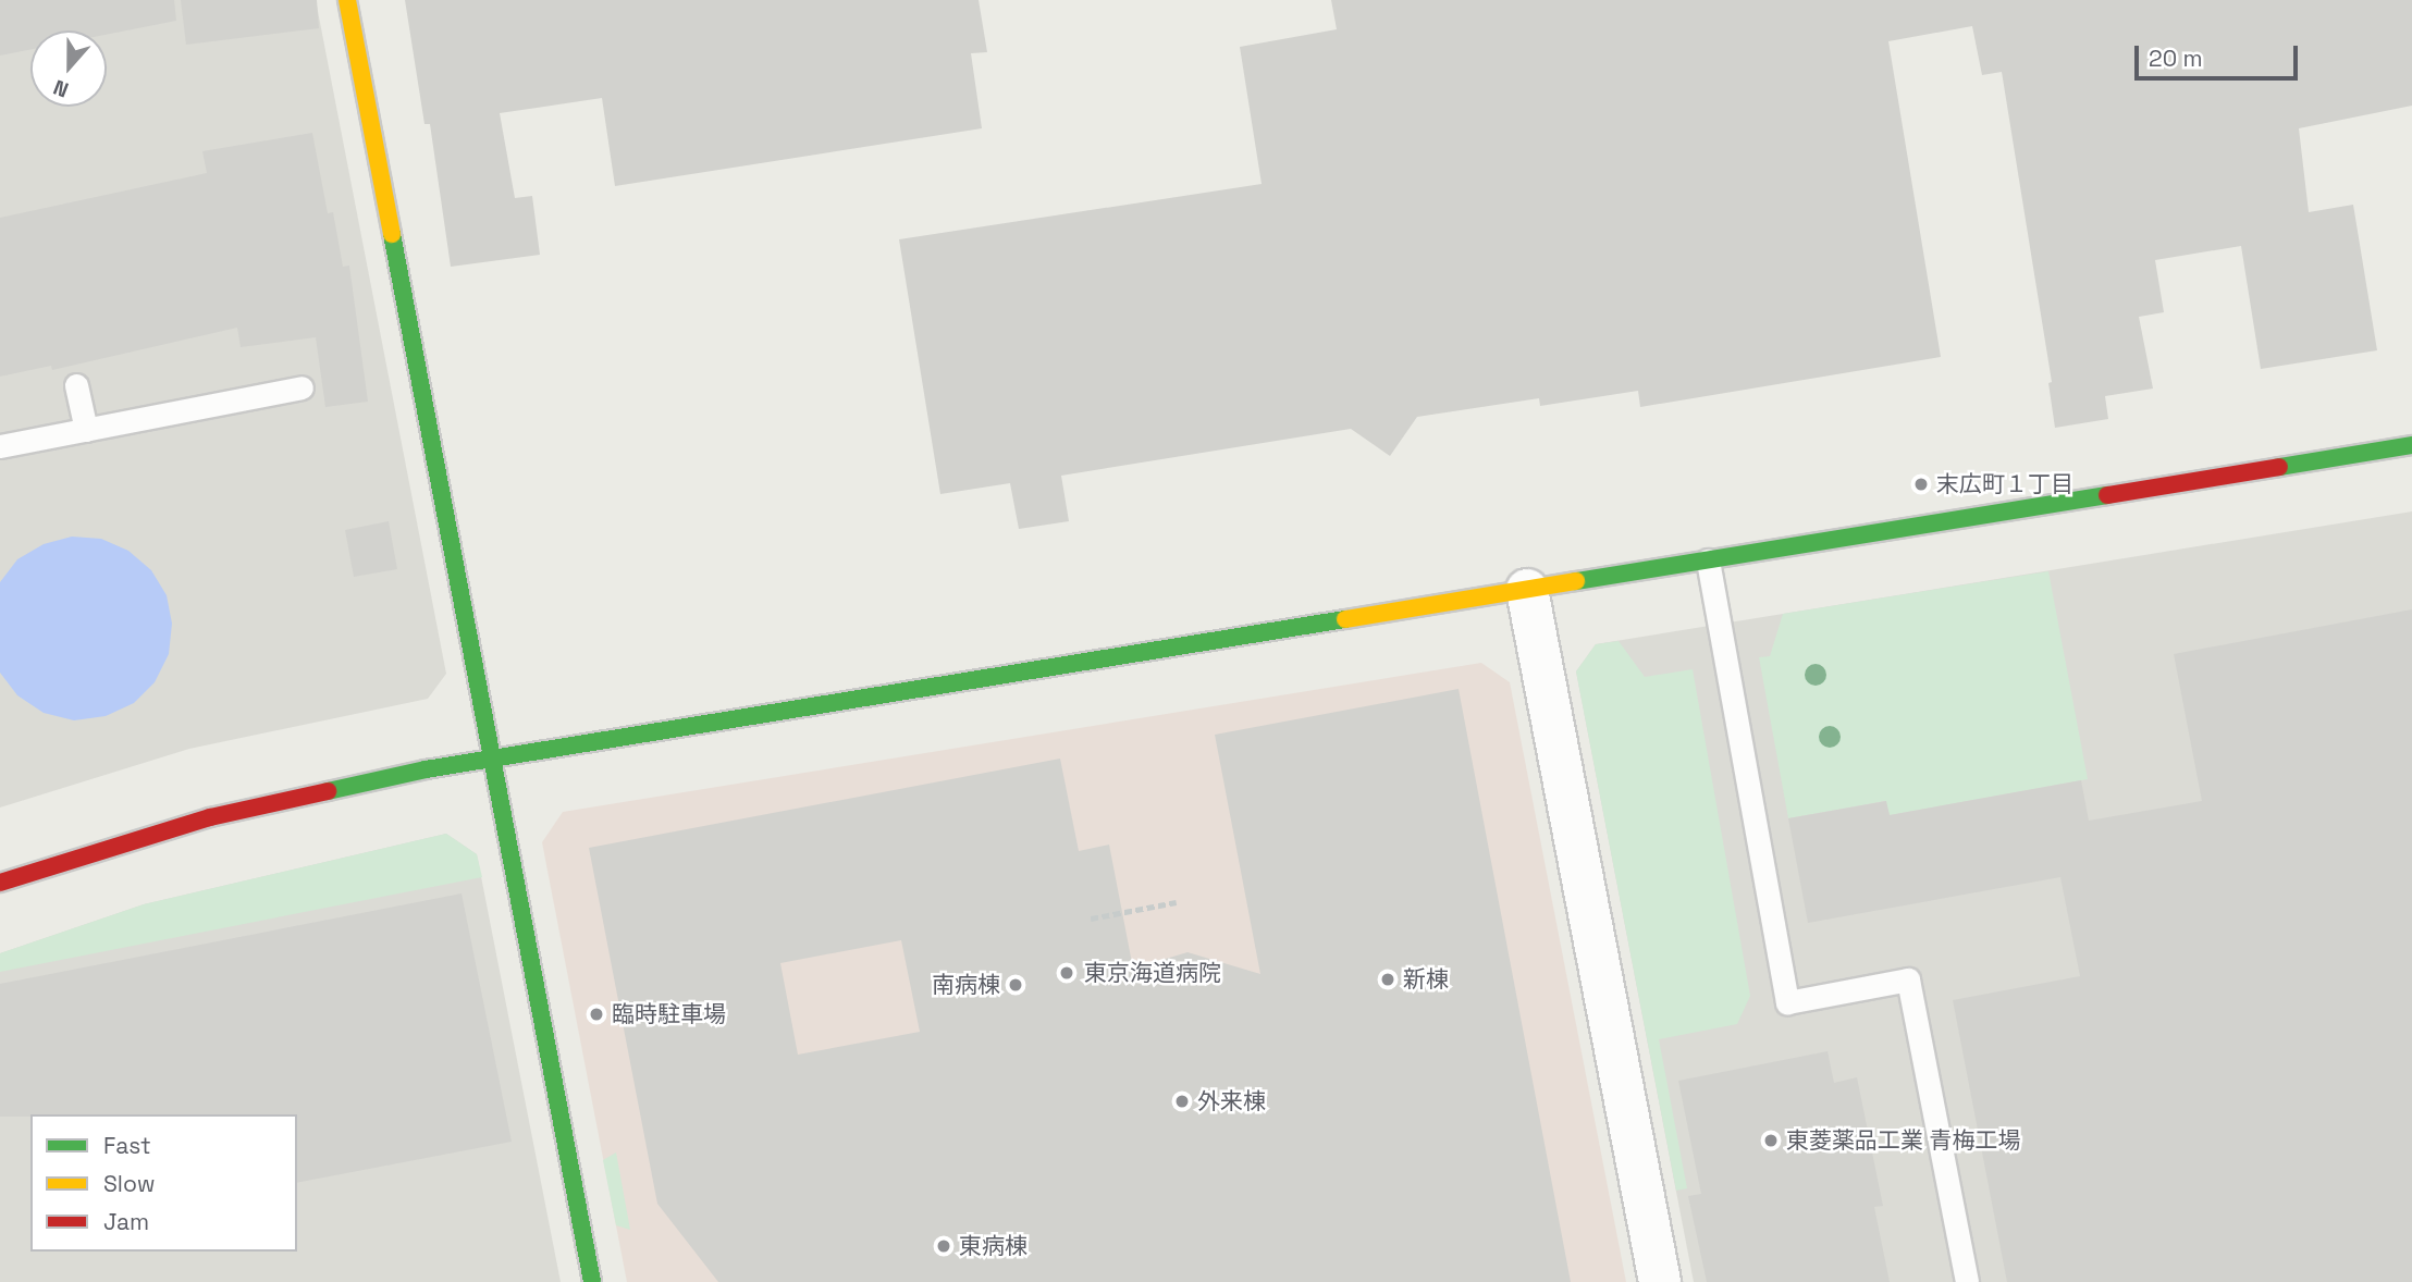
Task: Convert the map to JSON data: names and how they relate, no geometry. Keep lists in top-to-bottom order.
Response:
{
  "places": [
    "末広町１丁目",
    "東京海道病院",
    "新棟",
    "南病棟",
    "臨時駐車場",
    "外来棟",
    "東菱薬品工業 青梅工場",
    "東病棟"
  ],
  "legend": ["Fast", "Slow", "Jam"],
  "scale_bar": "20 m",
  "north": "bottom"
}
